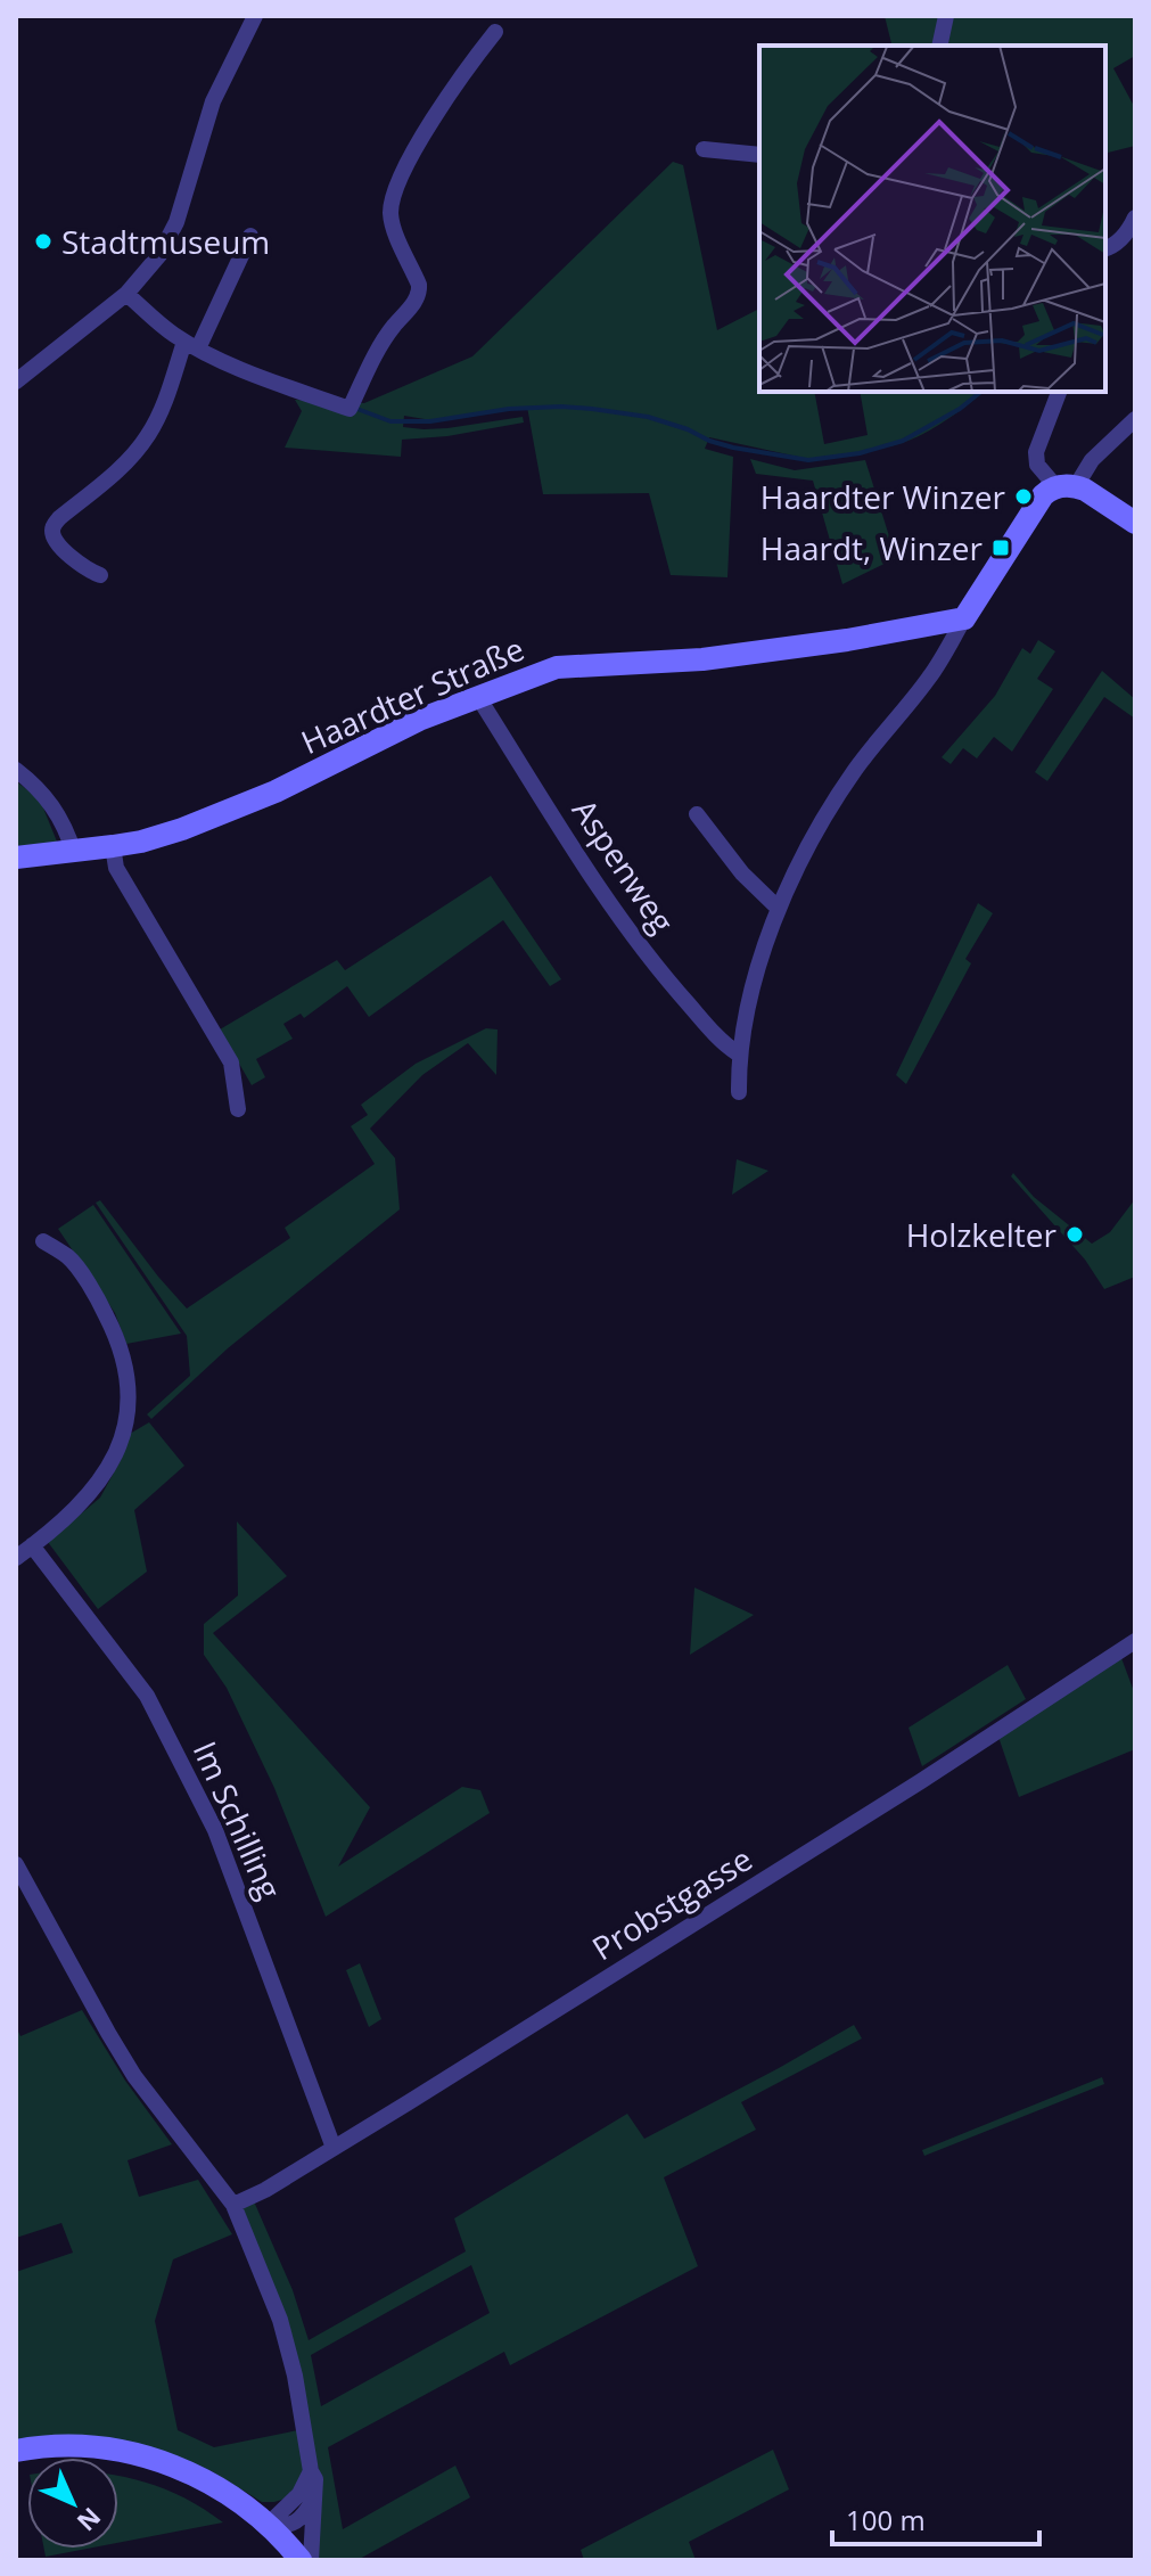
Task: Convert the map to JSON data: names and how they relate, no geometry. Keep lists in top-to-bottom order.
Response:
{
  "streets": {
    "street": [
      "Haardter Straße",
      "Aspenweg",
      "Im Schilling",
      "Probstgasse"
    ]
  },
  "crossings": [
    ["Haardter Straße", "Aspenweg"],
    ["Im Schilling", "Probstgasse"]
  ],
  "places": {
    "other": ["Stadtmuseum", "Haardter Winzer", "Holzkelter"],
    "transit": ["Haardt, Winzer"]
  },
  "scale_bar": "100 m",
  "north": "bottom right"
}
